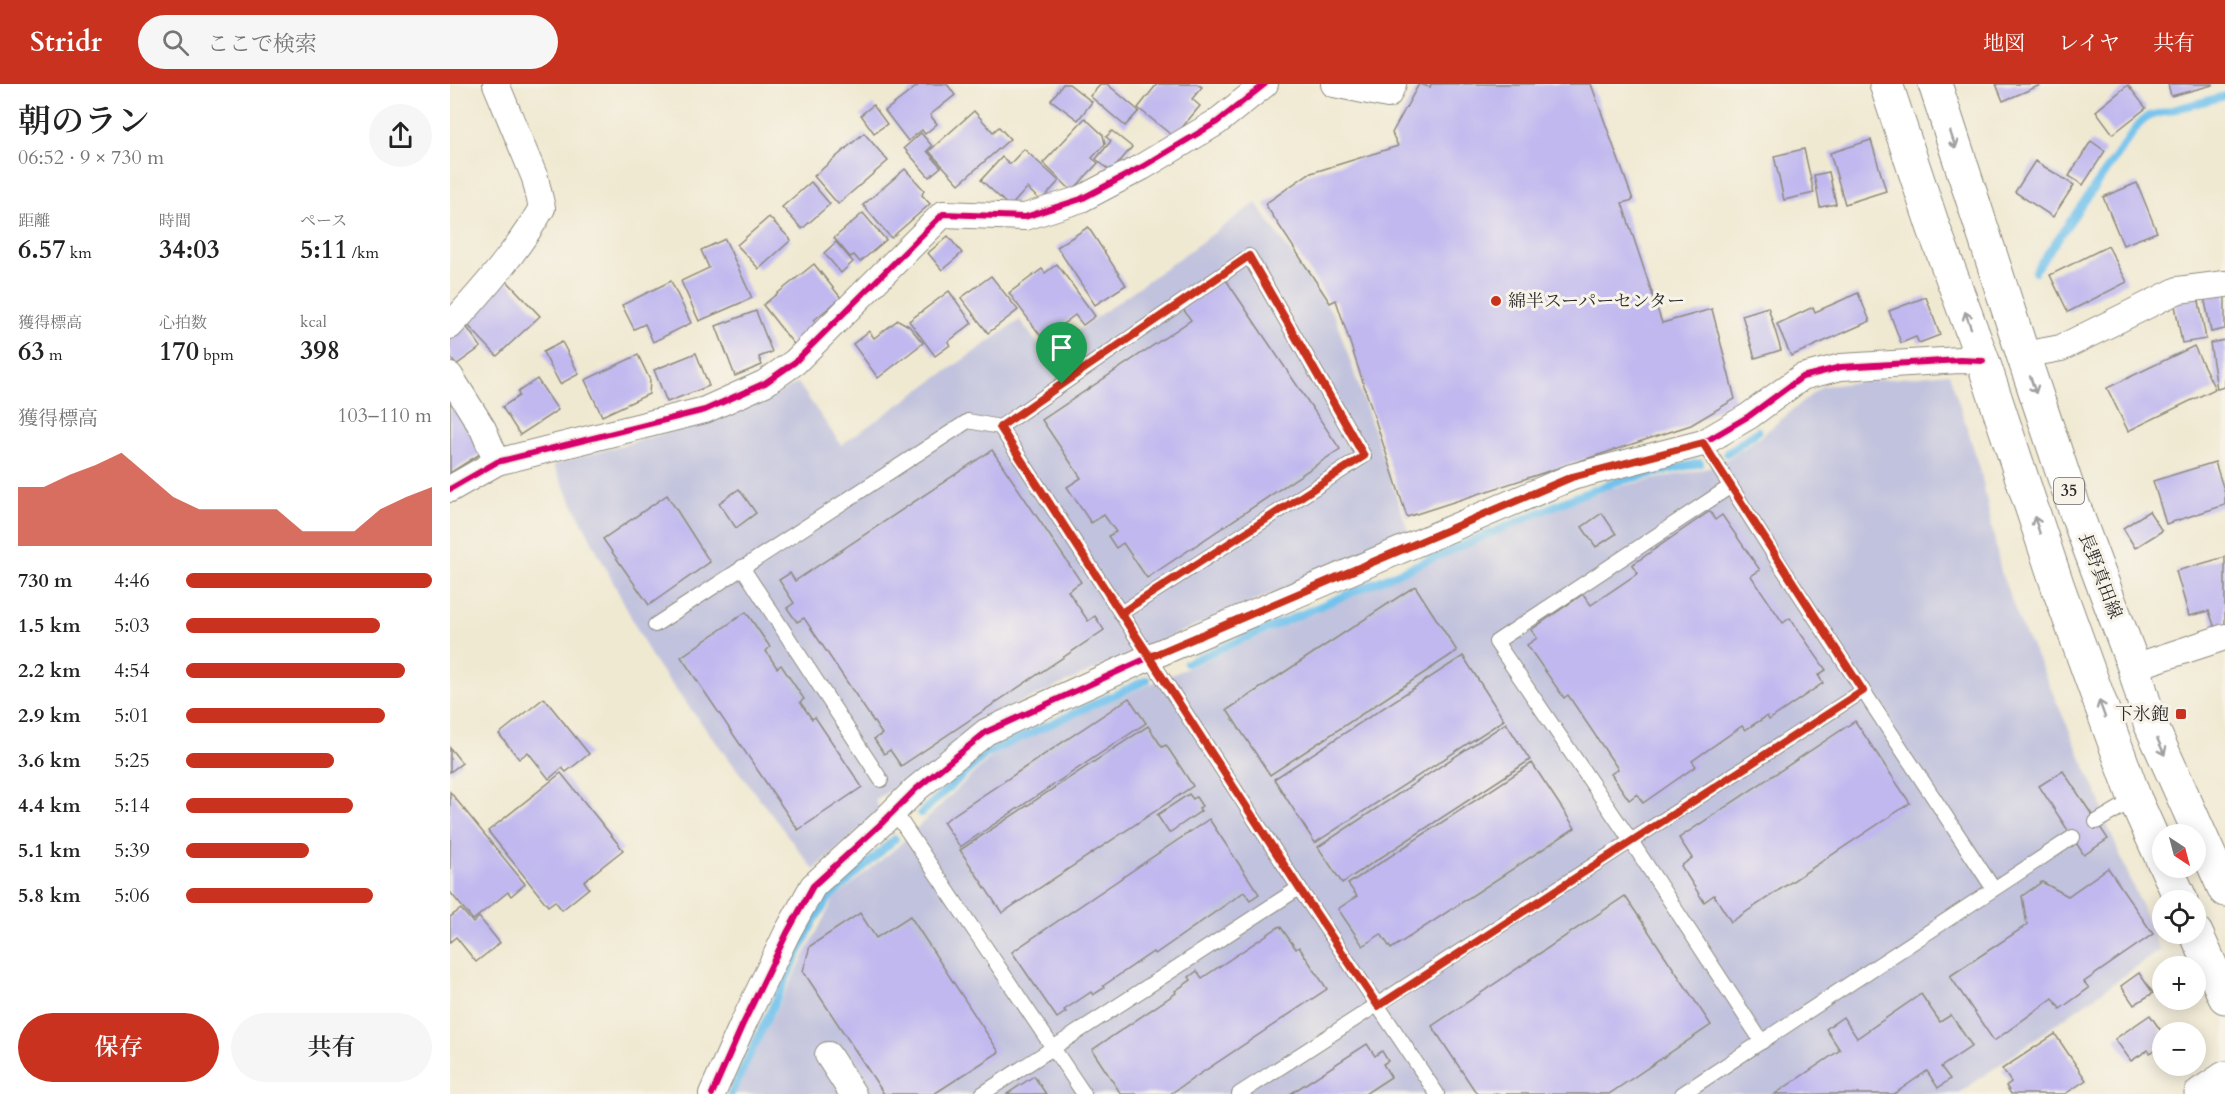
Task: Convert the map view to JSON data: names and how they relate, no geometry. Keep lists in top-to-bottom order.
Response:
{
  "streets": {
    "main road": ["35", "長野真田線"]
  },
  "places": {
    "other": ["綿半スーパーセンター"],
    "transit": ["下氷鉋"]
  },
  "north": "bottom right",
  "page": {
    "header": "Stridr",
    "search": "ここで検索",
    "nav": ["地図", "レイヤ", "共有"],
    "heading": ["朝のラン", "06:52 · 9 × 730 m"],
    "stats": [
      ["距離", "6.57 km"],
      ["時間", "34:03"],
      ["ペース", "5:11 /km"],
      ["獲得標高", "63 m"],
      ["心拍数", "170 bpm"],
      ["kcal", "398"]
    ],
    "chart": ["獲得標高", "103–110 m"],
    "list": [
      {
        "name": "730 m",
        "note": "4:46"
      },
      {
        "name": "1.5 km",
        "note": "5:03"
      },
      {
        "name": "2.2 km",
        "note": "4:54"
      },
      {
        "name": "2.9 km",
        "note": "5:01"
      },
      {
        "name": "3.6 km",
        "note": "5:25"
      },
      {
        "name": "4.4 km",
        "note": "5:14"
      },
      {
        "name": "5.1 km",
        "note": "5:39"
      },
      {
        "name": "5.8 km",
        "note": "5:06"
      }
    ],
    "map_buttons": ["+", "−"],
    "buttons": ["保存", "共有"]
  }
}
